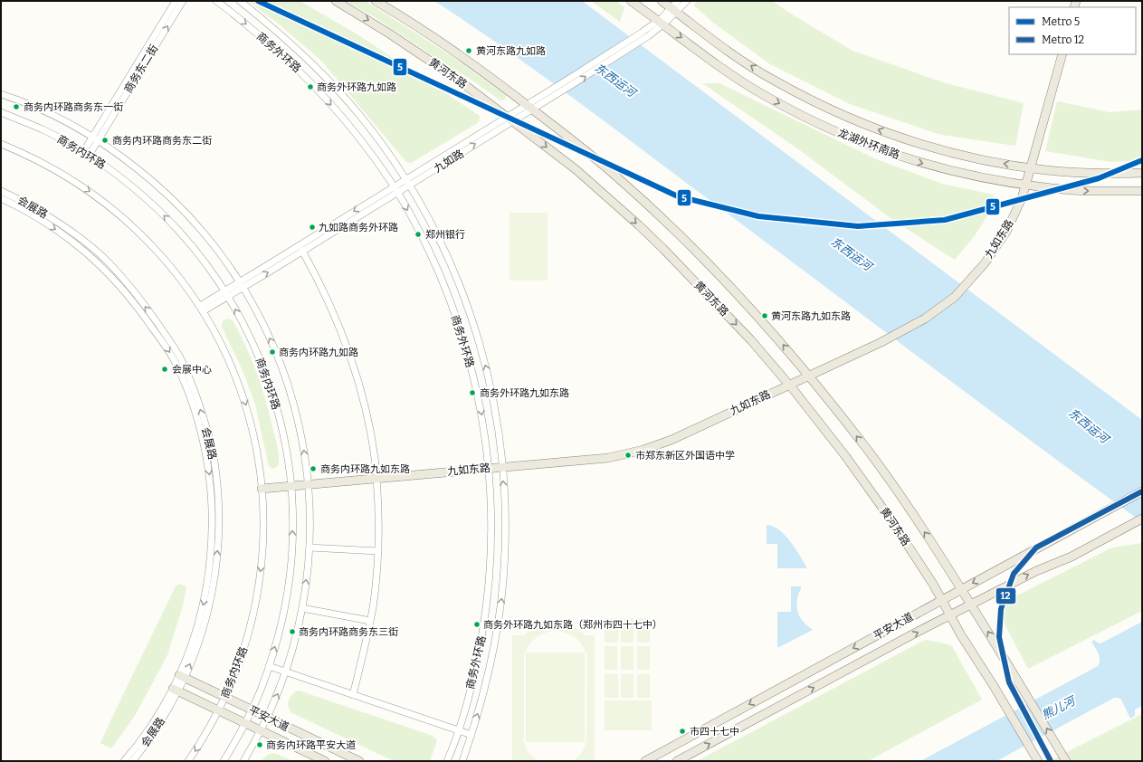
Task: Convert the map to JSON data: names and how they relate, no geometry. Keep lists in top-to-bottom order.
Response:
{
  "streets": {
    "main road": [
      "黄河东路",
      "龙湖外环南路",
      "九如东路",
      "平安大道"
    ],
    "street": [
      "商务外环路",
      "商务东二街",
      "商务内环路",
      "九如路",
      "会展路"
    ]
  },
  "crossings": [
    ["商务外环路", "九如路"],
    ["商务外环路", "九如东路"],
    ["商务东二街", "商务内环路"],
    ["黄河东路", "九如路"],
    ["黄河东路", "九如东路"],
    ["黄河东路", "平安大道"],
    ["龙湖外环南路", "九如路"],
    ["龙湖外环南路", "九如东路"],
    ["商务内环路", "九如路"],
    ["商务内环路", "九如东路"],
    ["商务内环路", "平安大道"],
    ["会展路", "平安大道"]
  ],
  "water": ["东西运河", "熊儿河"],
  "places": [
    "黄河东路九如路",
    "商务外环路九如路",
    "商务内环路商务东一街",
    "商务内环路商务东二街",
    "九如路商务外环路",
    "郑州银行",
    "黄河东路九如东路",
    "商务内环路九如路",
    "会展中心",
    "商务外环路九如东路",
    "市郑东新区外国语中学",
    "商务内环路九如东路",
    "商务外环路九如东路（郑州市四十七中）",
    "商务内环路商务东三街",
    "市四十七中",
    "商务内环路平安大道"
  ],
  "lines": ["metro line 5", "metro line 12"],
  "legend": ["Metro 5", "Metro 12"]
}
